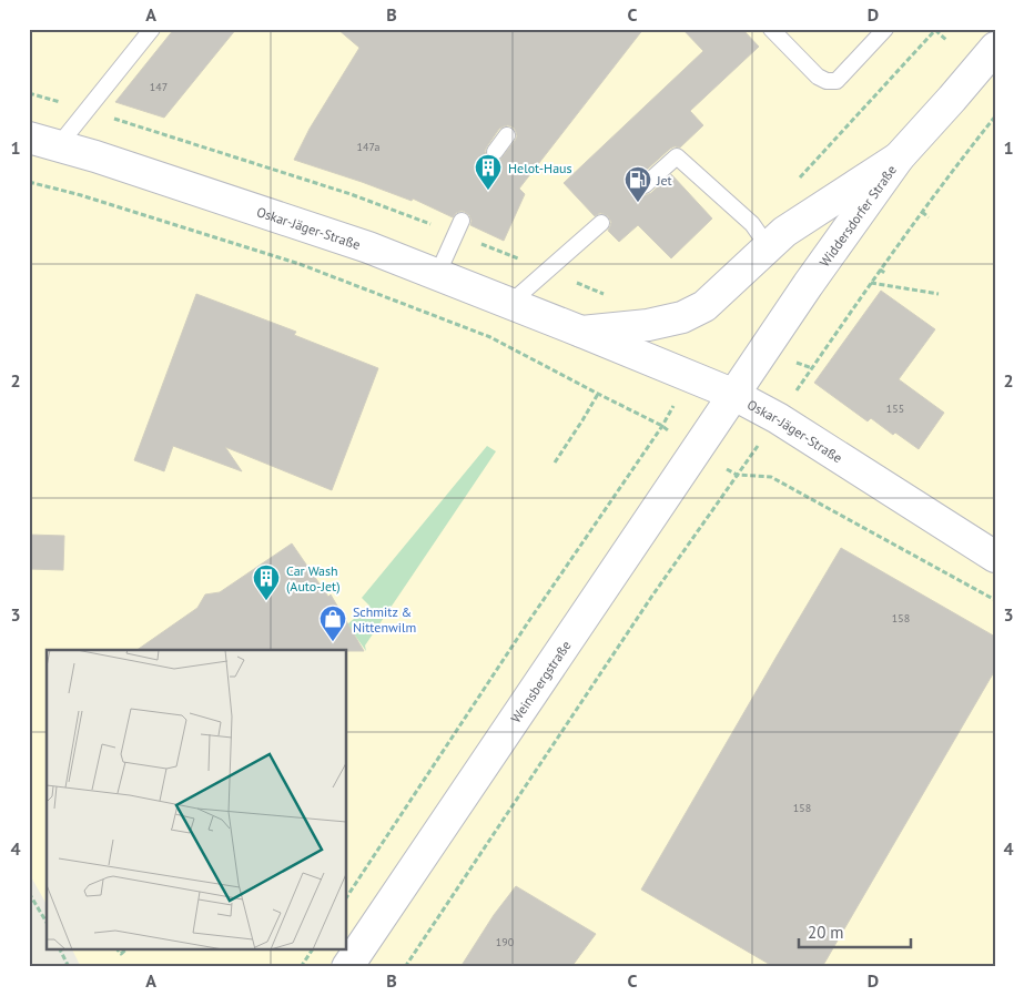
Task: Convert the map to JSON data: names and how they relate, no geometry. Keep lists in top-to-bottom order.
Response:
{
  "streets": {
    "street": ["Widdersdorfer Straße", "Oskar-Jäger-Straße", "Weinsbergstraße"]
  },
  "crossings": [
    ["Widdersdorfer Straße", "Oskar-Jäger-Straße"],
    ["Widdersdorfer Straße", "Weinsbergstraße"],
    ["Oskar-Jäger-Straße", "Weinsbergstraße"]
  ],
  "places": {
    "building": ["Helot-Haus", "Car Wash (Auto-Jet)"],
    "fuel station": ["Jet"],
    "shop": ["Schmitz & Nittenwilm"]
  },
  "house_numbers": [
    "147",
    "147a",
    "155",
    "158",
    "158",
    "190"
  ],
  "scale_bar": "20 m",
  "grid": {
    "columns": [
      "A",
      "B",
      "C",
      "D"
    ],
    "rows": [
      "1",
      "2",
      "3",
      "4"
    ]
  }
}
